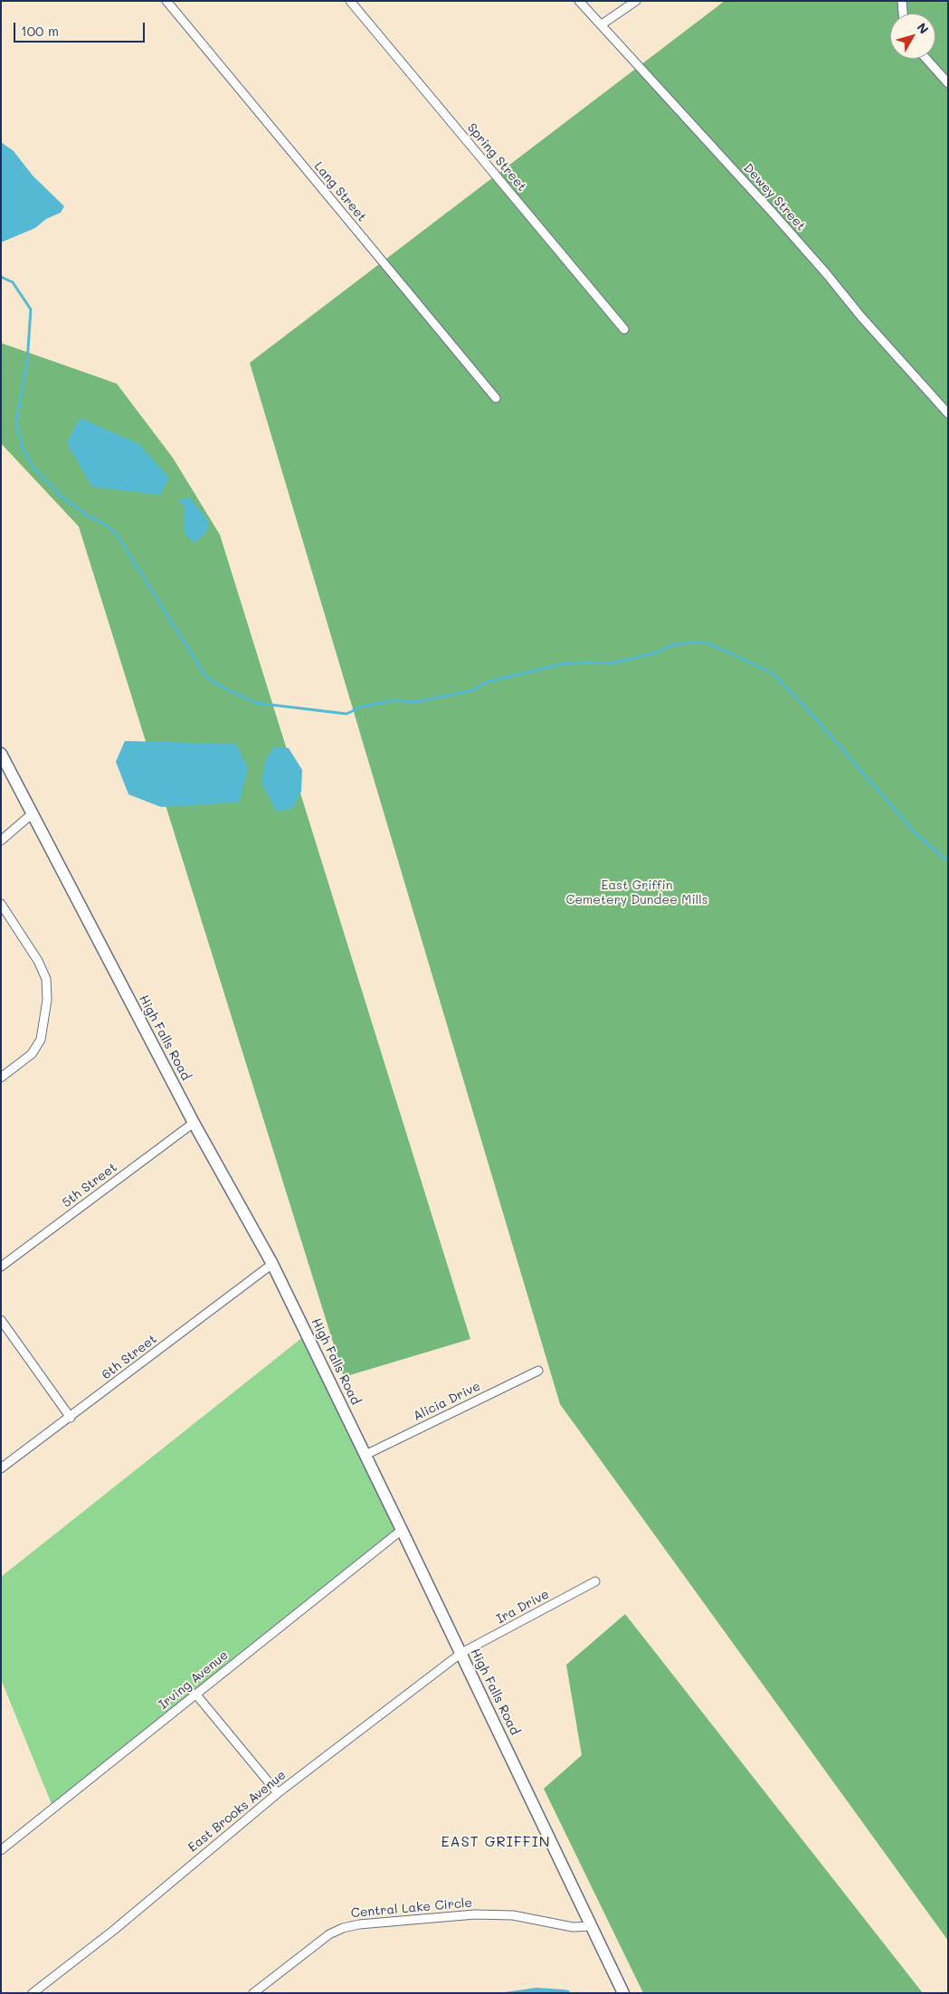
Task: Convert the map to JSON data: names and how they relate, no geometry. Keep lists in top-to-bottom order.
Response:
{
  "streets": {
    "street": [
      "Spring Street",
      "Lang Street",
      "Dewey Street",
      "High Falls Road",
      "5th Street",
      "6th Street",
      "Alicia Drive",
      "Ira Drive",
      "Irving Avenue",
      "East Brooks Avenue",
      "Central Lake Circle"
    ]
  },
  "crossings": [
    ["High Falls Road", "5th Street"],
    ["High Falls Road", "6th Street"],
    ["High Falls Road", "Alicia Drive"],
    ["High Falls Road", "Ira Drive"],
    ["High Falls Road", "Irving Avenue"],
    ["High Falls Road", "East Brooks Avenue"],
    ["High Falls Road", "Central Lake Circle"],
    ["Ira Drive", "East Brooks Avenue"]
  ],
  "districts": ["EAST GRIFFIN"],
  "parks": ["East Griffin Cemetery Dundee Mills"],
  "scale_bar": "100 m",
  "north": "top right"
}
